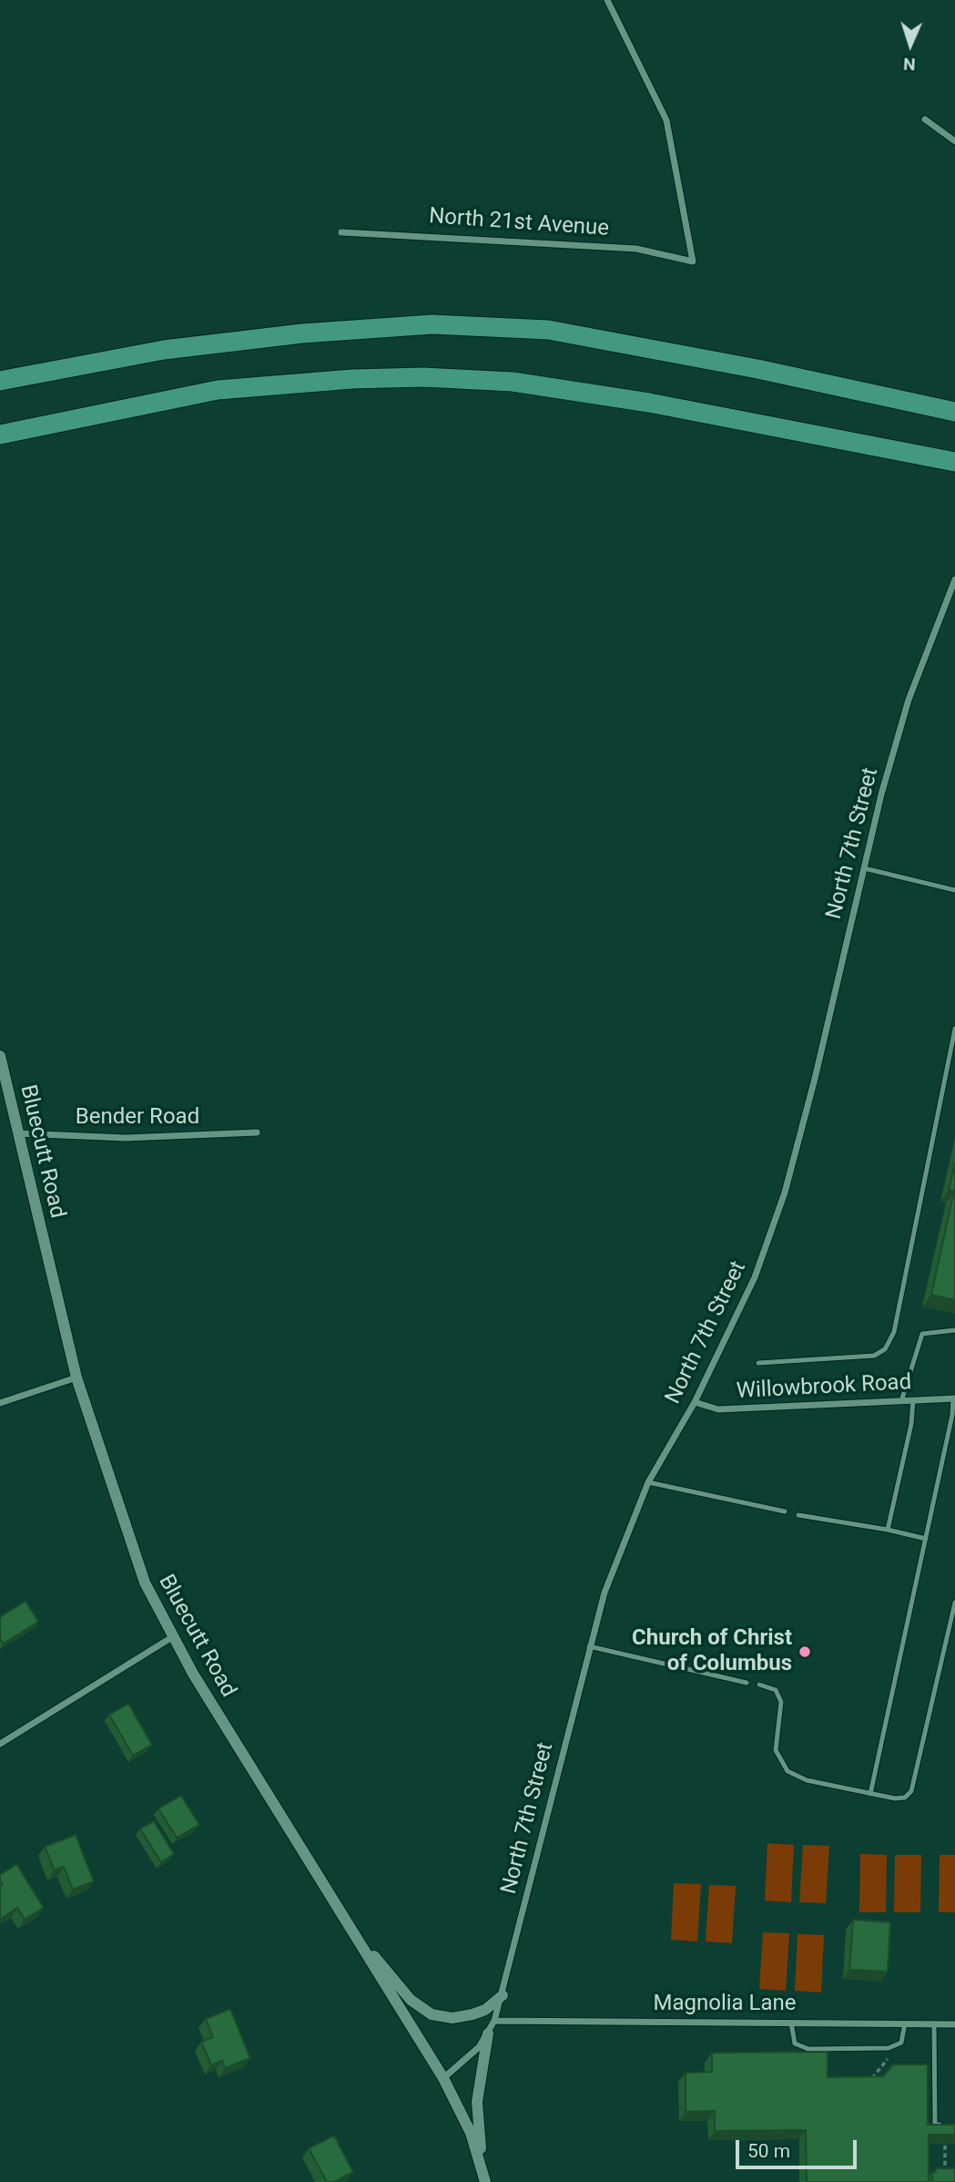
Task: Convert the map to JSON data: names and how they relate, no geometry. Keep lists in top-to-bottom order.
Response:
{
  "streets": {
    "street": [
      "North 21st Avenue",
      "North 7th Street",
      "Bender Road",
      "Bluecutt Road",
      "Willowbrook Road",
      "Magnolia Lane"
    ]
  },
  "crossings": [
    ["North 7th Street", "Bluecutt Road"],
    ["North 7th Street", "Willowbrook Road"],
    ["North 7th Street", "Magnolia Lane"],
    ["Bender Road", "Bluecutt Road"]
  ],
  "places": ["Church of Christ of Columbus"],
  "scale_bar": "50 m",
  "north": "bottom"
}
